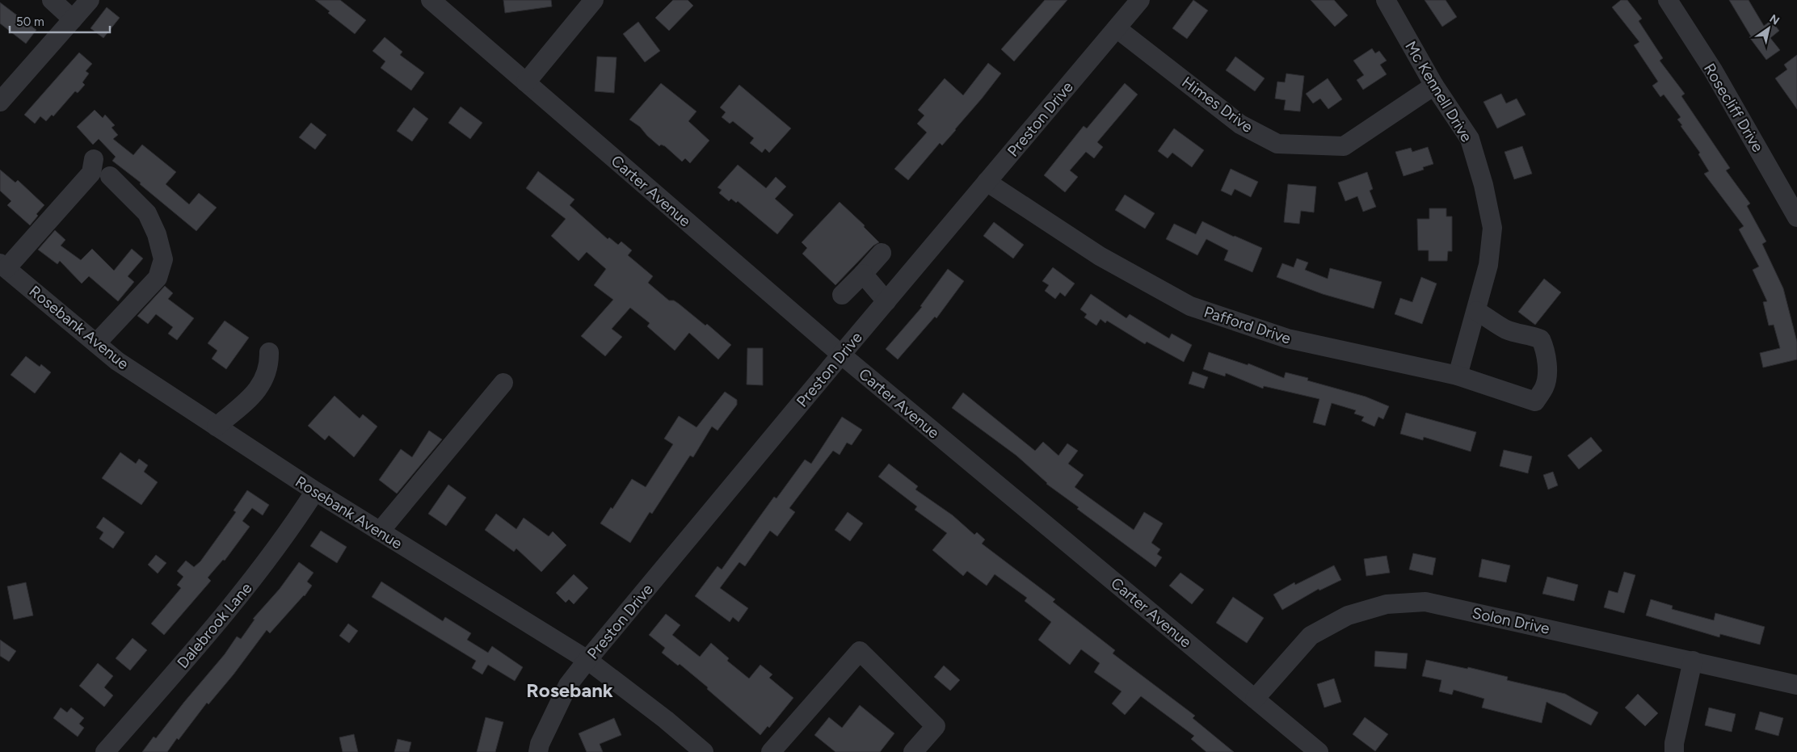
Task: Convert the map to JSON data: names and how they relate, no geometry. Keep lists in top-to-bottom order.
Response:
{
  "streets": {
    "street": [
      "Mc Kennell Drive",
      "Himes Drive",
      "Rosecliff Drive",
      "Preston Drive",
      "Carter Avenue",
      "Pafford Drive",
      "Rosebank Avenue",
      "Solon Drive",
      "Dalebrook Lane"
    ]
  },
  "crossings": [
    ["Mc Kennell Drive", "Himes Drive"],
    ["Mc Kennell Drive", "Pafford Drive"],
    ["Himes Drive", "Preston Drive"],
    ["Preston Drive", "Carter Avenue"],
    ["Preston Drive", "Pafford Drive"],
    ["Preston Drive", "Rosebank Avenue"],
    ["Carter Avenue", "Solon Drive"],
    ["Rosebank Avenue", "Dalebrook Lane"]
  ],
  "districts": ["Rosebank"],
  "scale_bar": "50 m",
  "north": "top right"
}
